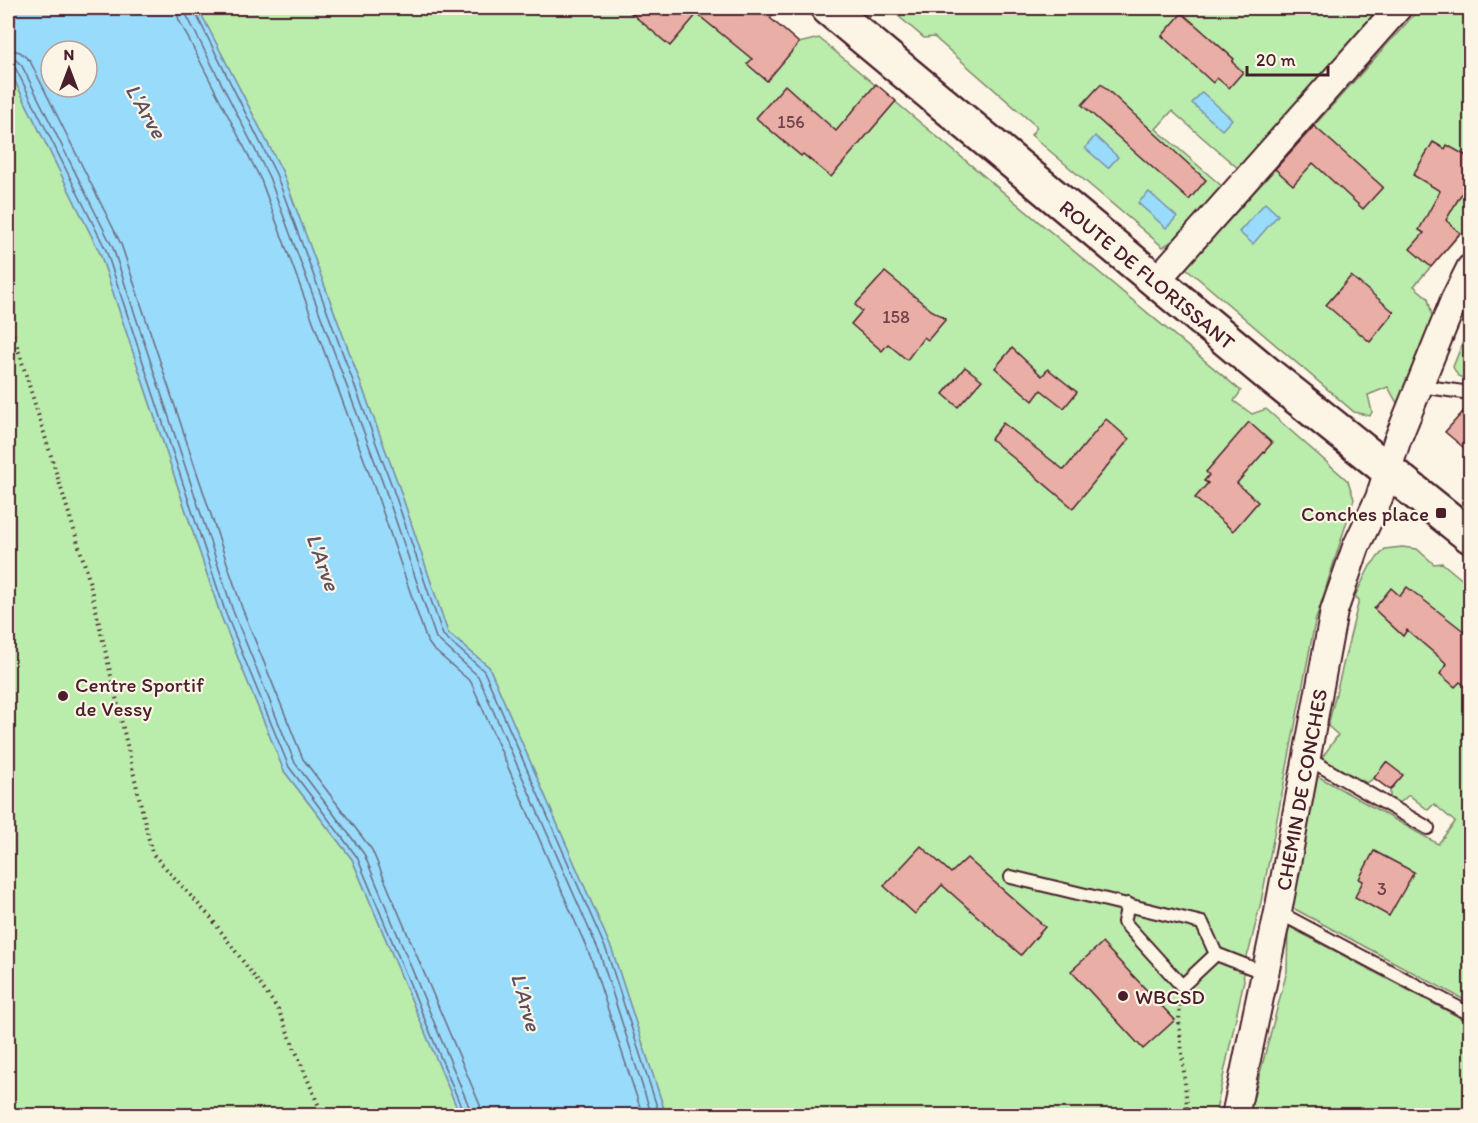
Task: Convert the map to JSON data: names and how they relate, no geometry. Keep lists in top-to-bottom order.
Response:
{
  "streets": {
    "main road": ["ROUTE DE FLORISSANT"],
    "street": ["CHEMIN DE CONCHES"]
  },
  "crossings": [
    ["ROUTE DE FLORISSANT", "CHEMIN DE CONCHES"]
  ],
  "water": ["L'Arve"],
  "places": {
    "transit": ["Conches place"],
    "other": ["Centre Sportif de Vessy", "WBCSD"]
  },
  "house_numbers": ["156", "158", "3"],
  "scale_bar": "20 m",
  "north": "top"
}
